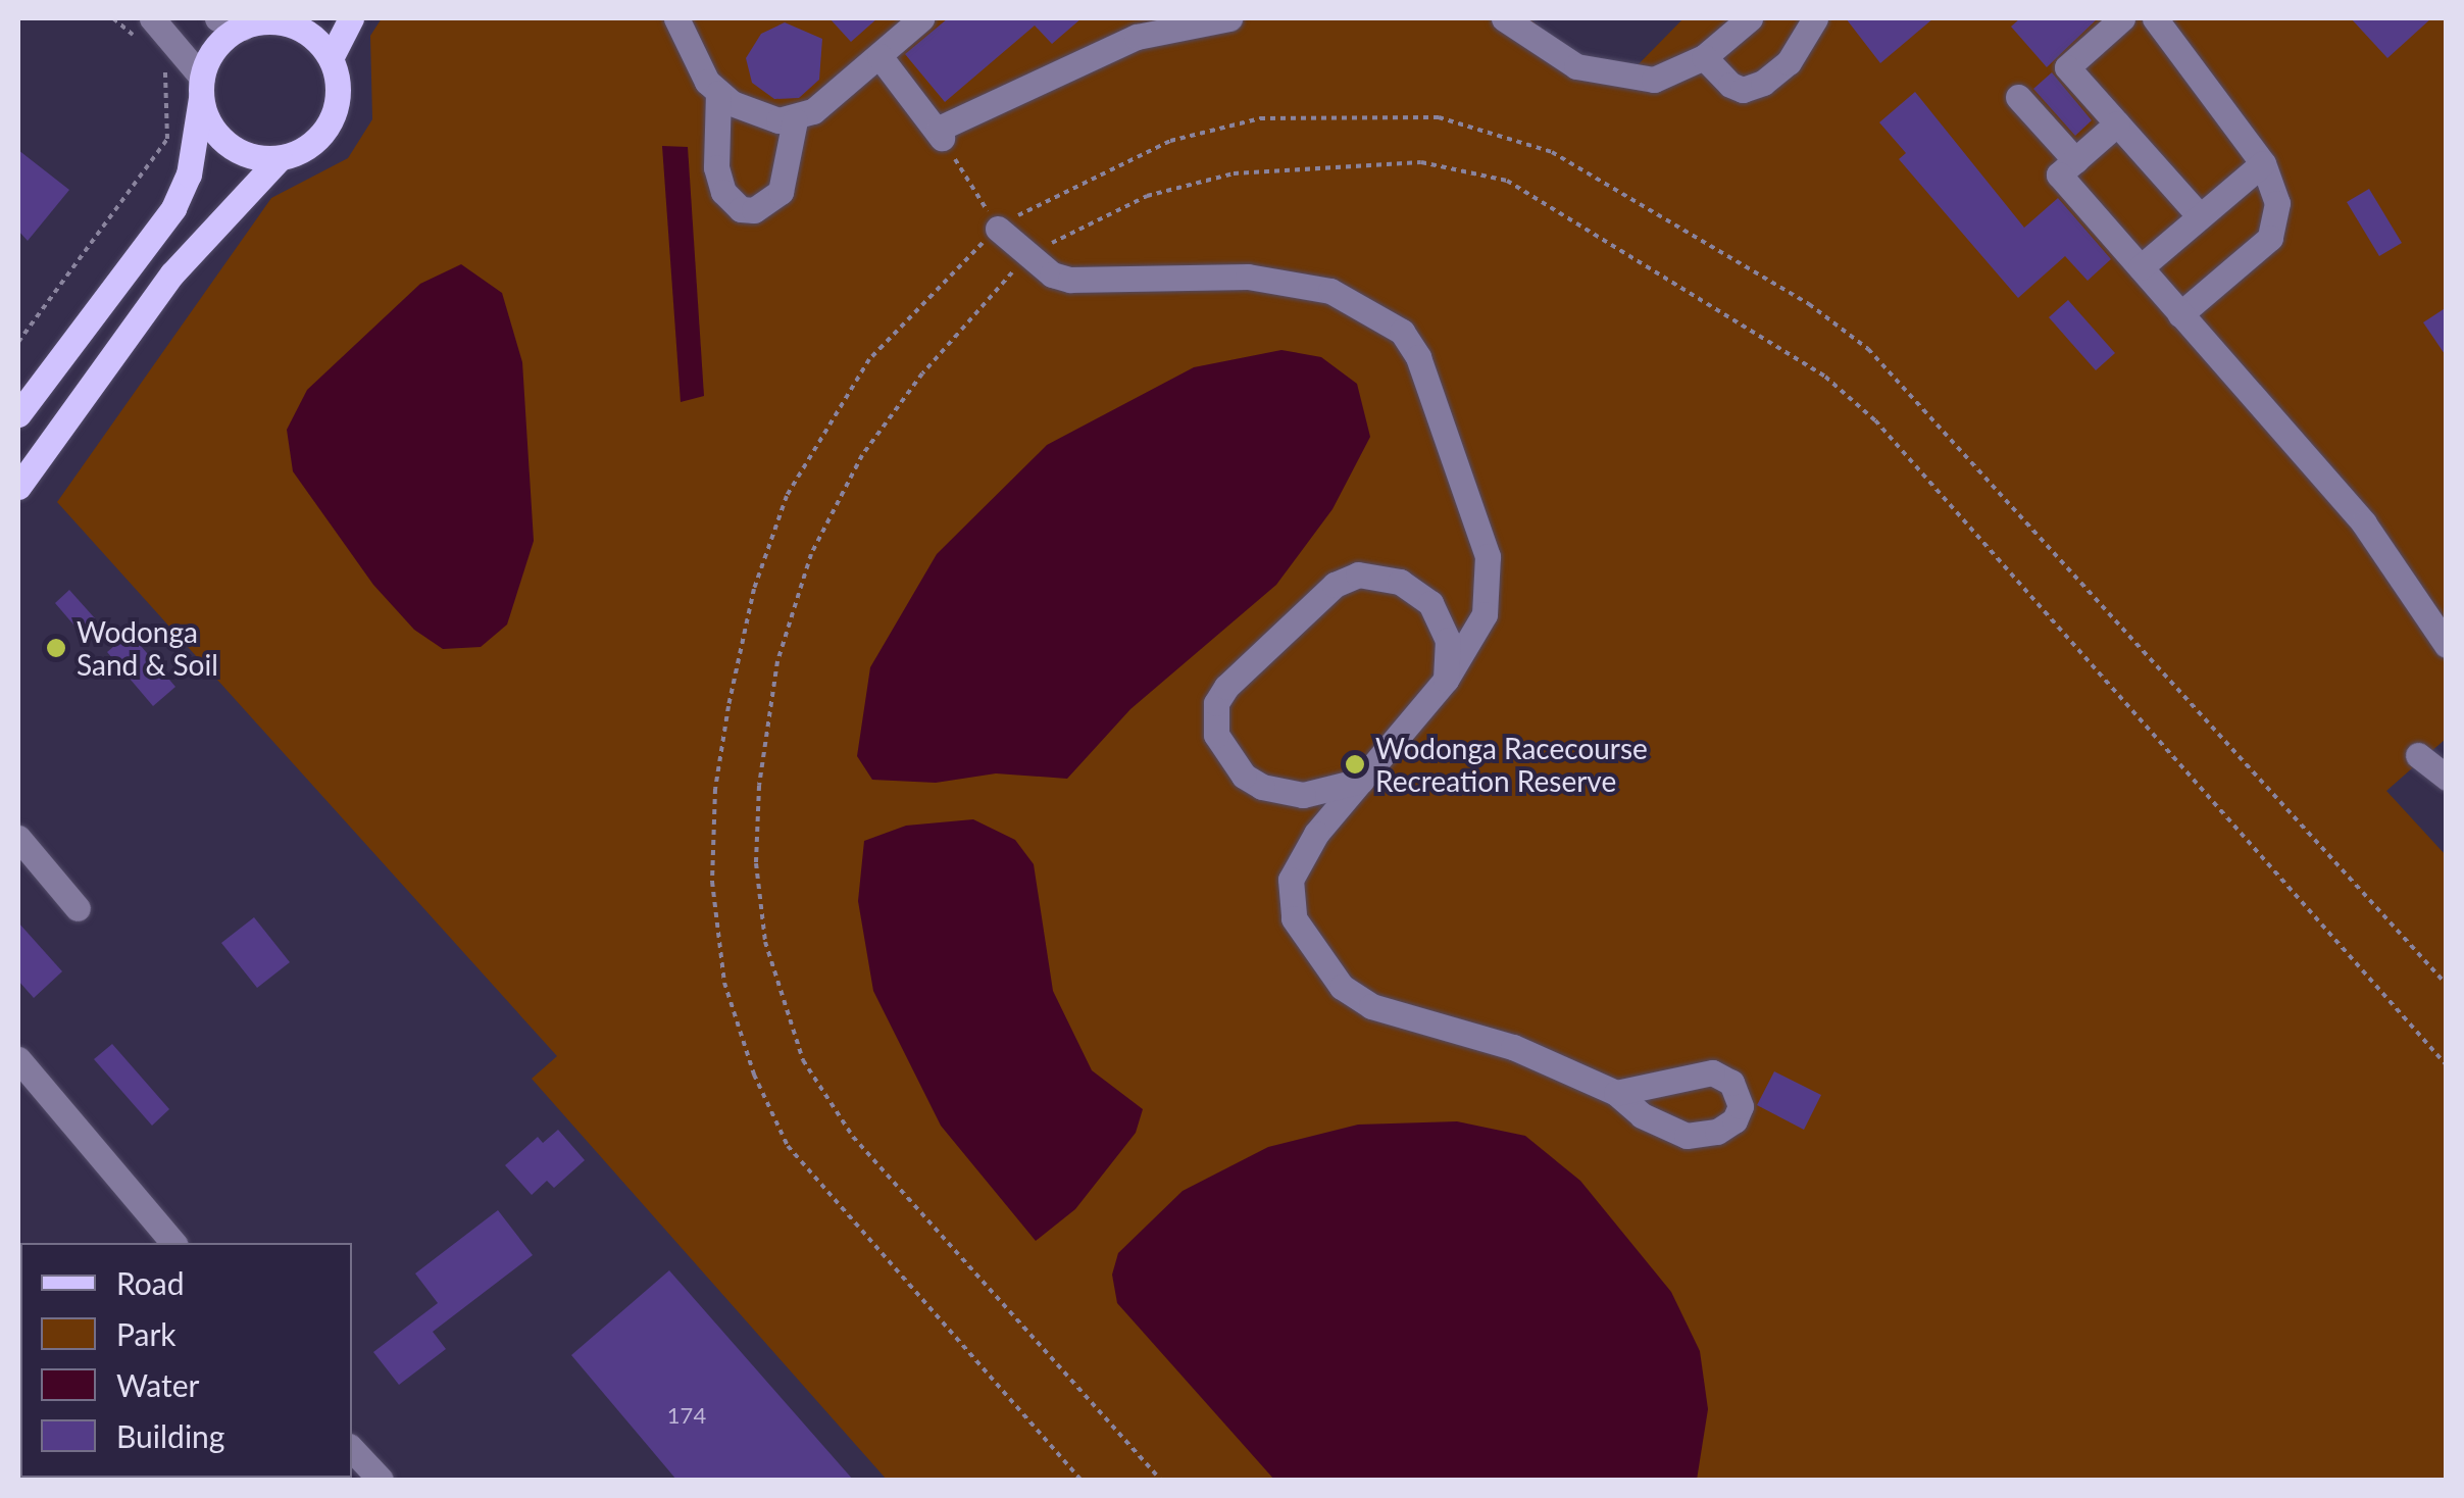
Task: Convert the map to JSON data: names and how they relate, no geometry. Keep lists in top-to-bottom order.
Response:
{
  "places": ["Wodonga Sand & Soil", "Wodonga Racecourse Recreation Reserve"],
  "house_numbers": ["174"],
  "legend": [
    "Road",
    "Park",
    "Water",
    "Building"
  ]
}
